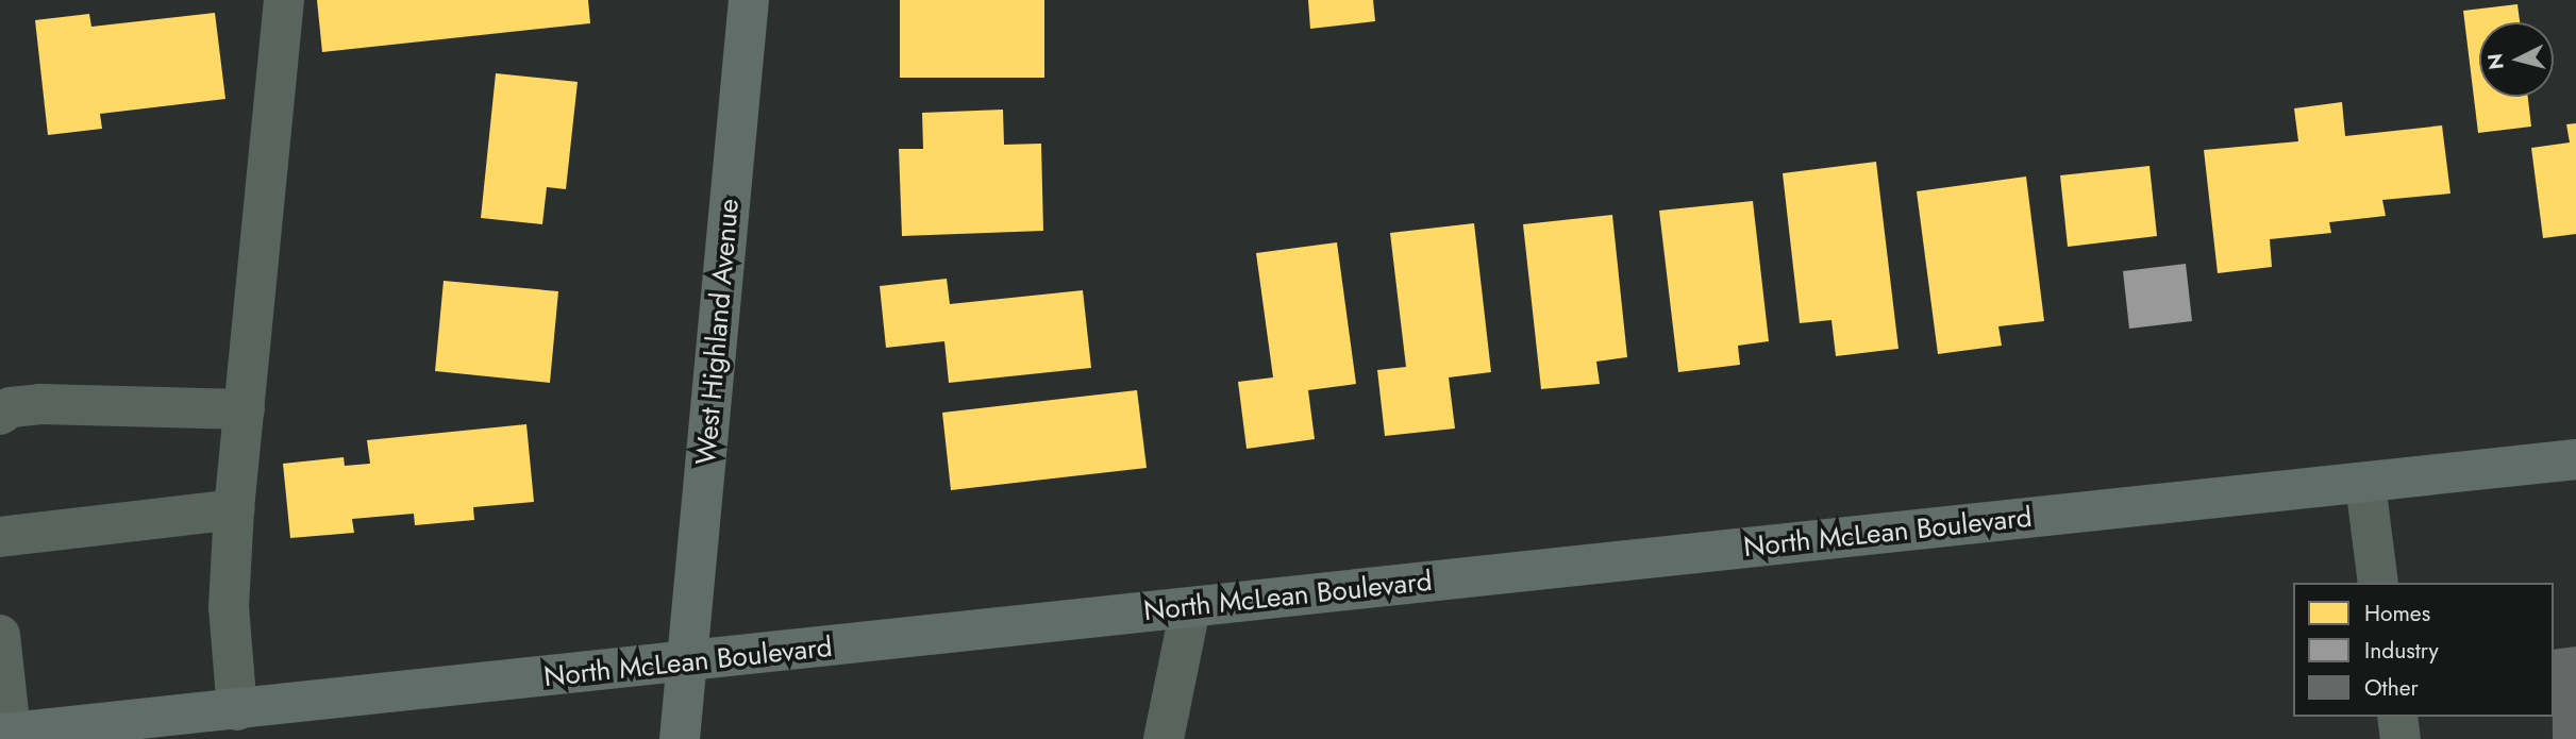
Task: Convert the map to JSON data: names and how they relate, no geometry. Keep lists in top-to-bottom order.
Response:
{
  "streets": {
    "main road": ["West Highland Avenue", "North McLean Boulevard"]
  },
  "crossings": [
    ["West Highland Avenue", "North McLean Boulevard"]
  ],
  "legend": ["Homes", "Industry", "Other"],
  "north": "left"
}
